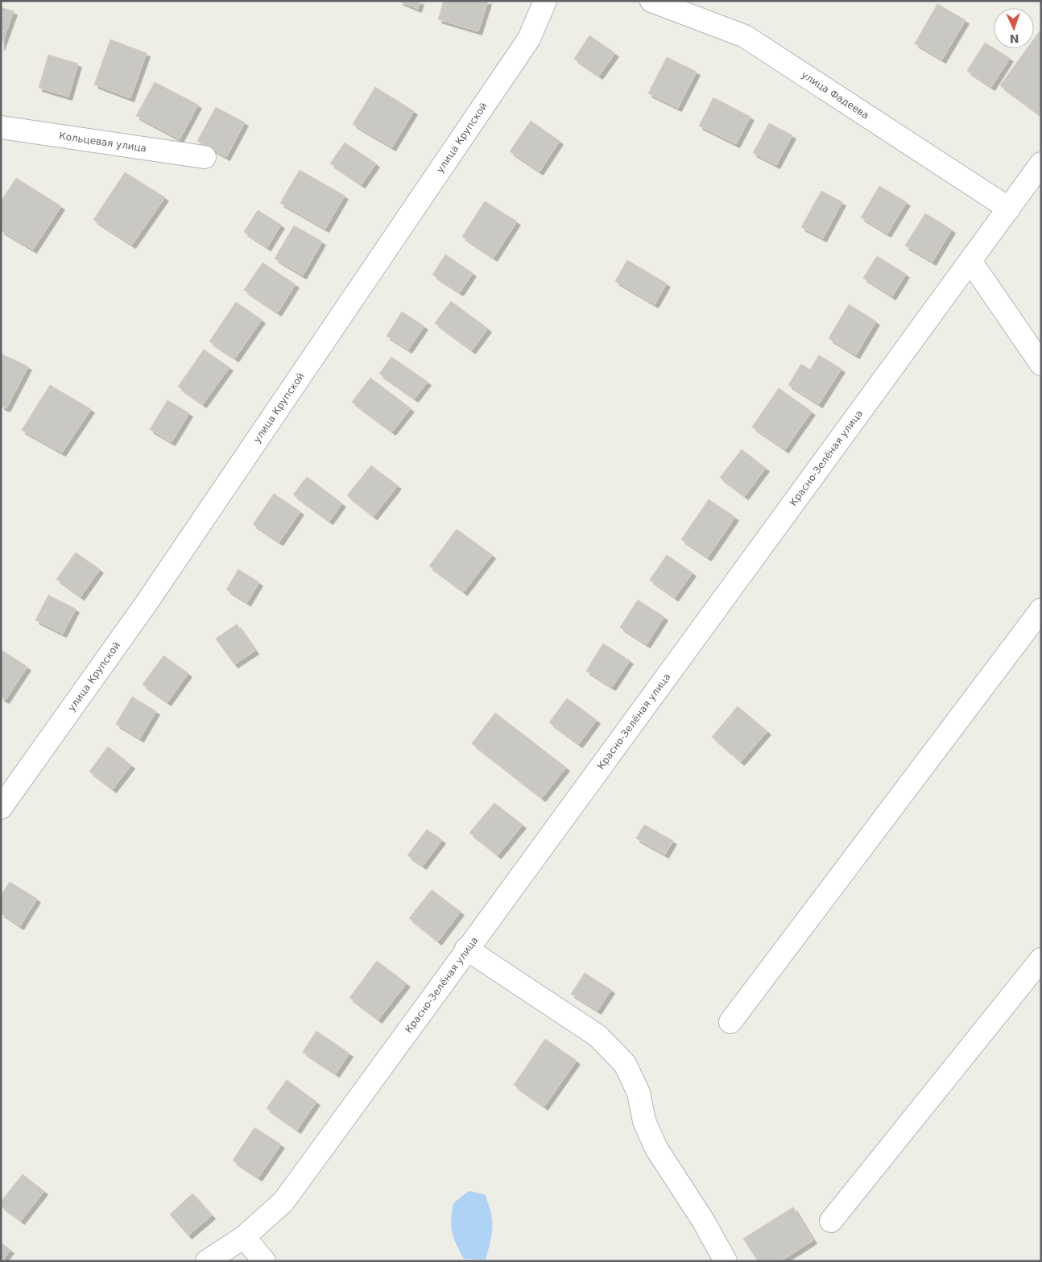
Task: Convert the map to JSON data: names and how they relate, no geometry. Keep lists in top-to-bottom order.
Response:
{
  "streets": {
    "street": [
      "улица Фадеева",
      "улица Крупской",
      "Кольцевая улица",
      "Красно-Зелёная улица"
    ]
  },
  "crossings": [
    ["улица Фадеева", "Красно-Зелёная улица"]
  ],
  "north": "bottom"
}
